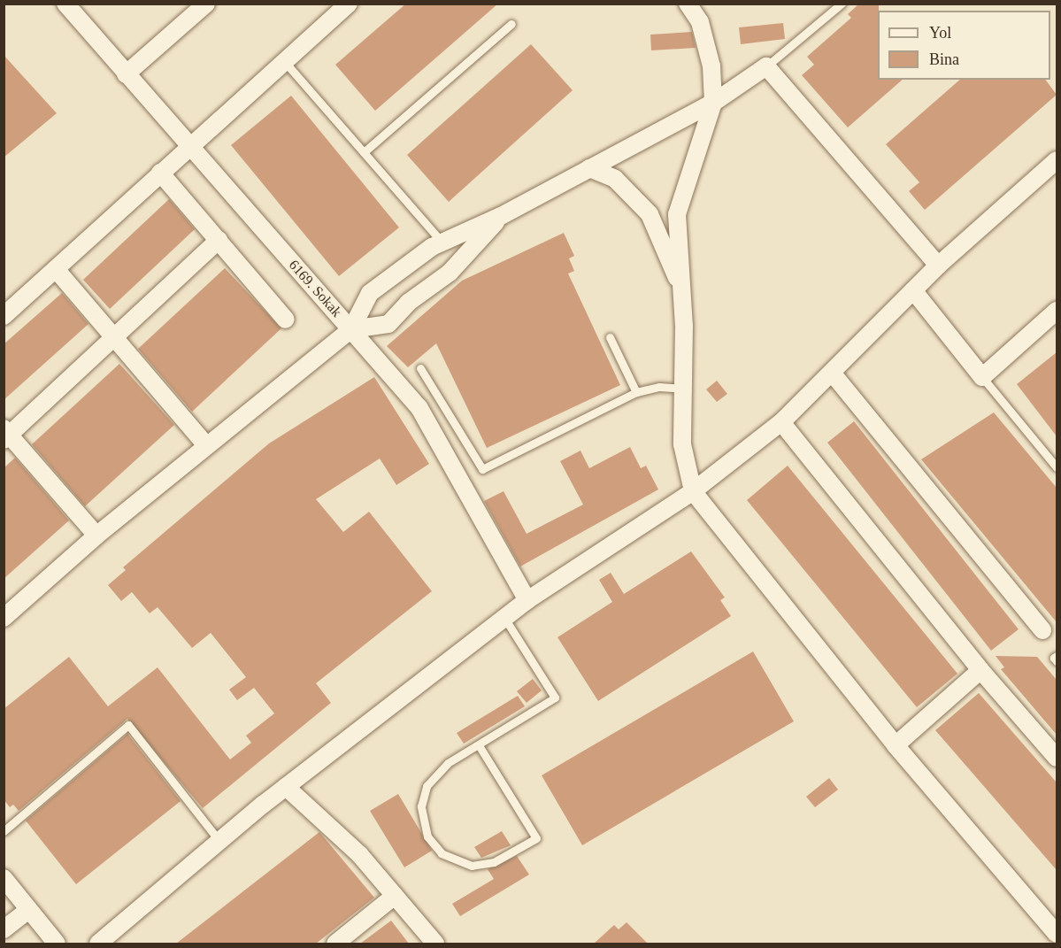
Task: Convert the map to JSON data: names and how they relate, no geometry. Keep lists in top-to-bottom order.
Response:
{
  "streets": {
    "street": ["6169. Sokak"]
  },
  "legend": ["Yol", "Bina"]
}
